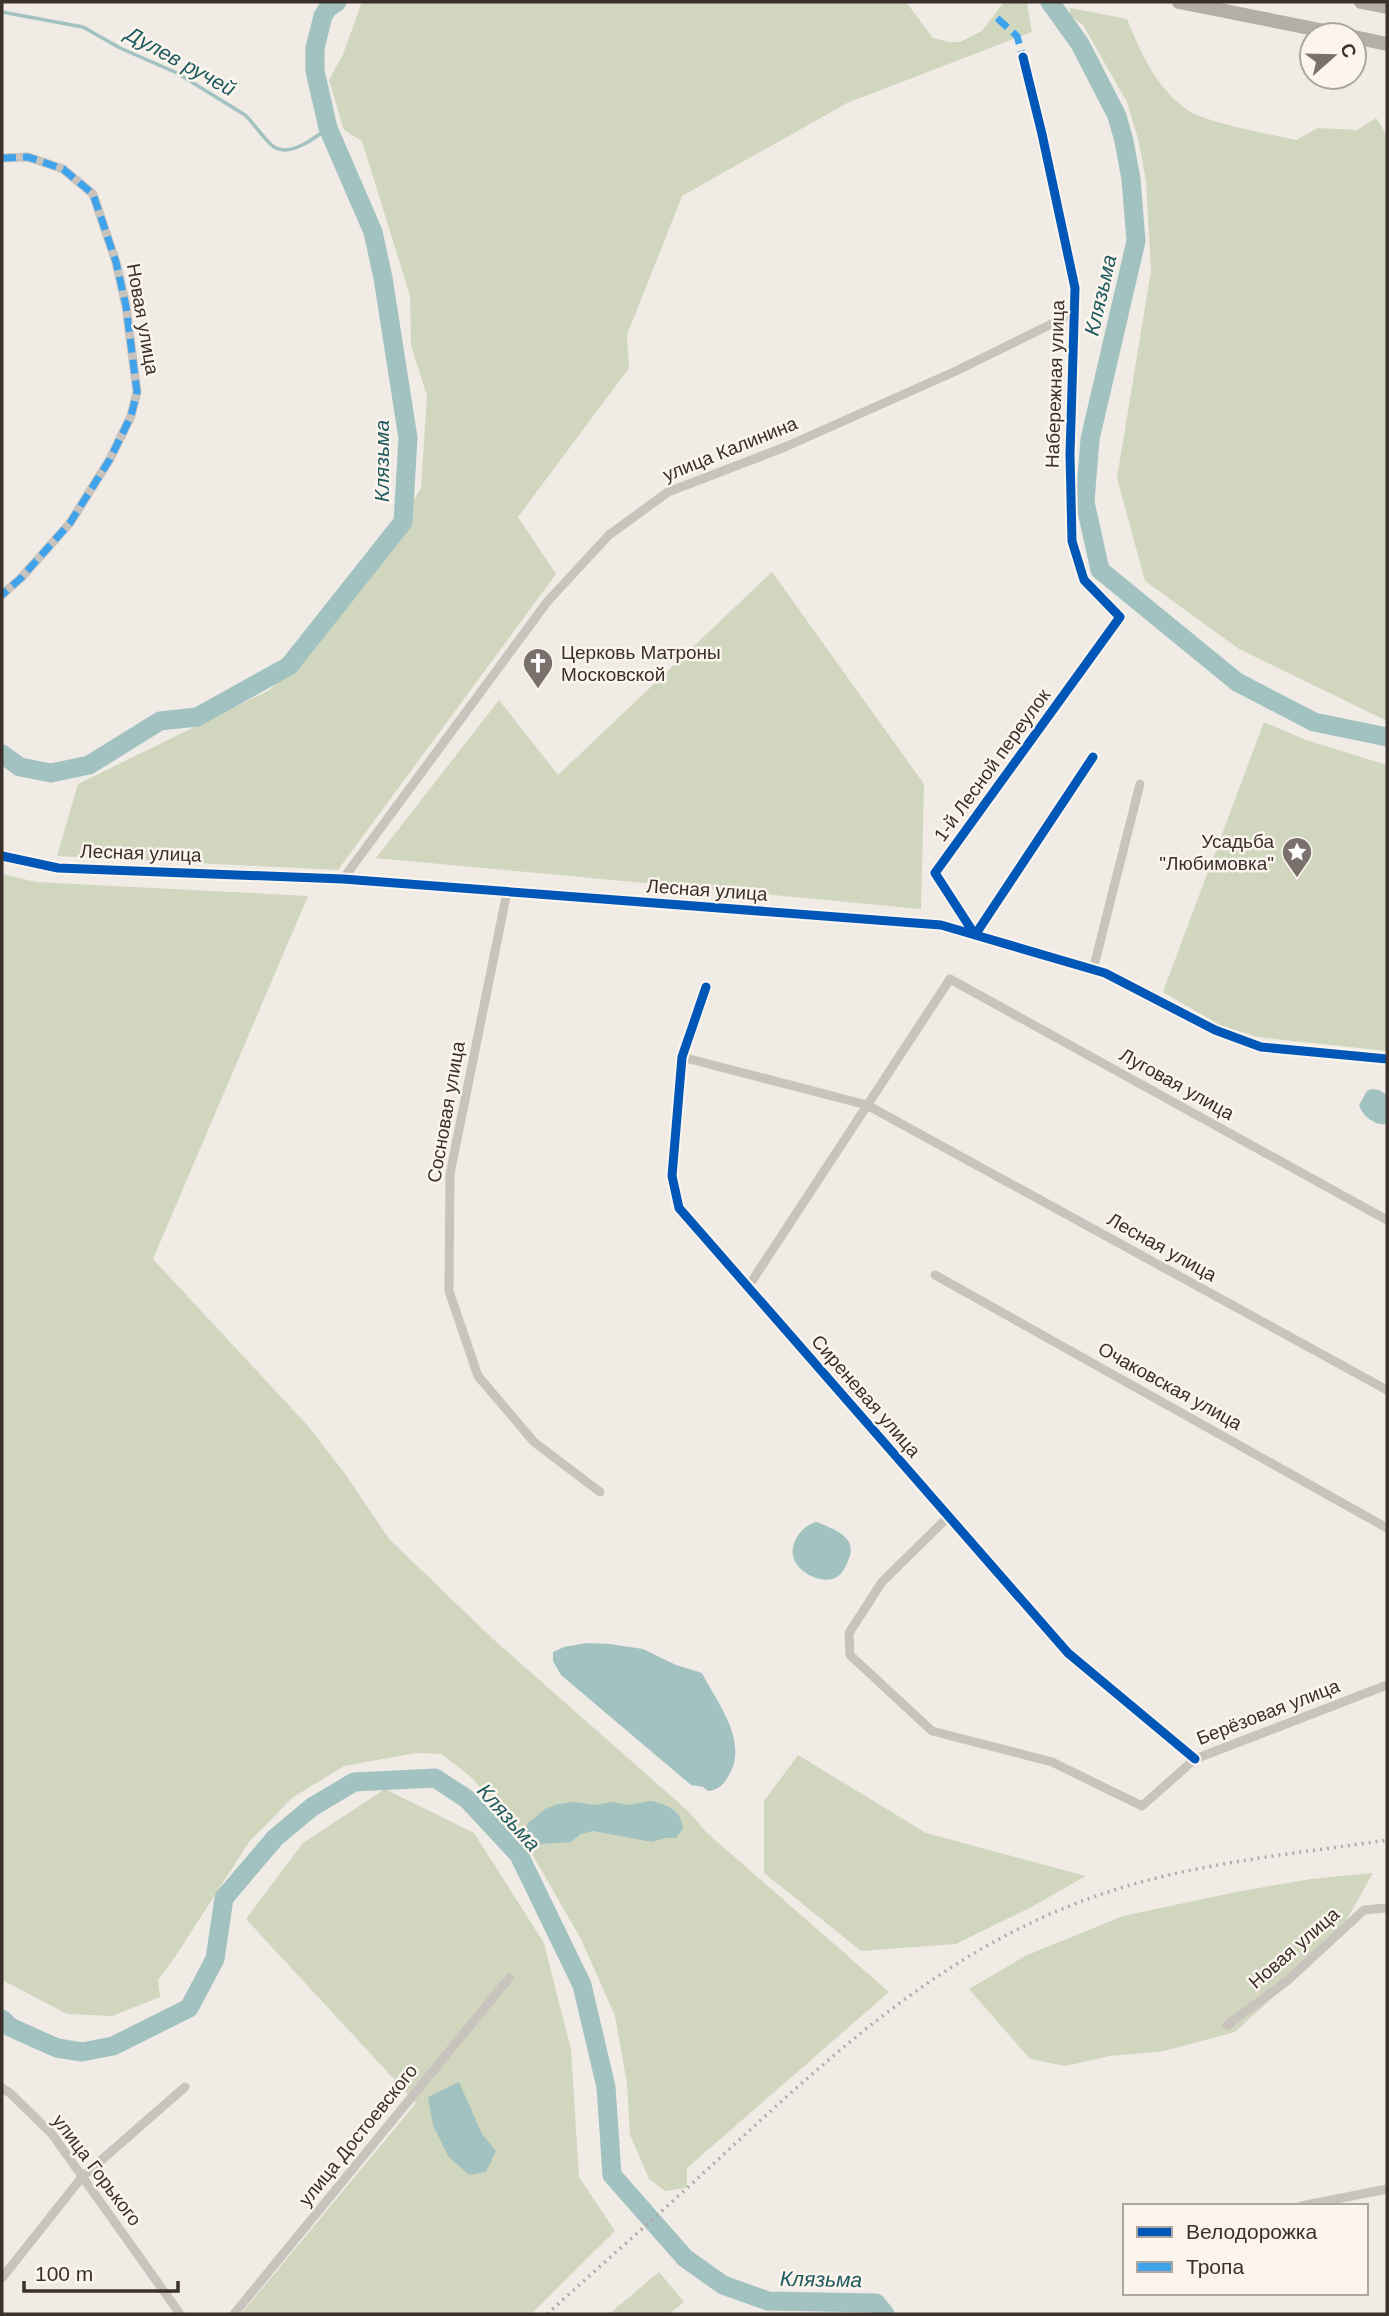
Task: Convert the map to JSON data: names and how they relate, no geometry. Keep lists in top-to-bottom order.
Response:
{
  "streets": {
    "street": [
      "Новая улица",
      "Набережная улица",
      "улица Калинина",
      "1-й Лесной переулок",
      "Лесная улица",
      "Луговая улица",
      "Сосновая улица",
      "Очаковская улица",
      "Сиреневая улица",
      "Берёзовая улица",
      "улица Достоевского",
      "улица Горького"
    ]
  },
  "crossings": [
    ["Набережная улица", "улица Калинина"],
    ["Набережная улица", "1-й Лесной переулок"],
    ["улица Калинина", "Лесная улица"],
    ["1-й Лесной переулок", "Лесная улица"],
    ["Лесная улица", "Луговая улица"],
    ["Лесная улица", "Сосновая улица"],
    ["Лесная улица", "Сиреневая улица"],
    ["Сиреневая улица", "Берёзовая улица"]
  ],
  "water": ["Дулев ручей", "Клязьма"],
  "places": {
    "church": ["Церковь Матроны Московской"],
    "place": ["Усадьба \"Любимовка\""]
  },
  "legend": ["Велодорожка", "Тропа"],
  "scale_bar": "100 m",
  "north": "right"
}
